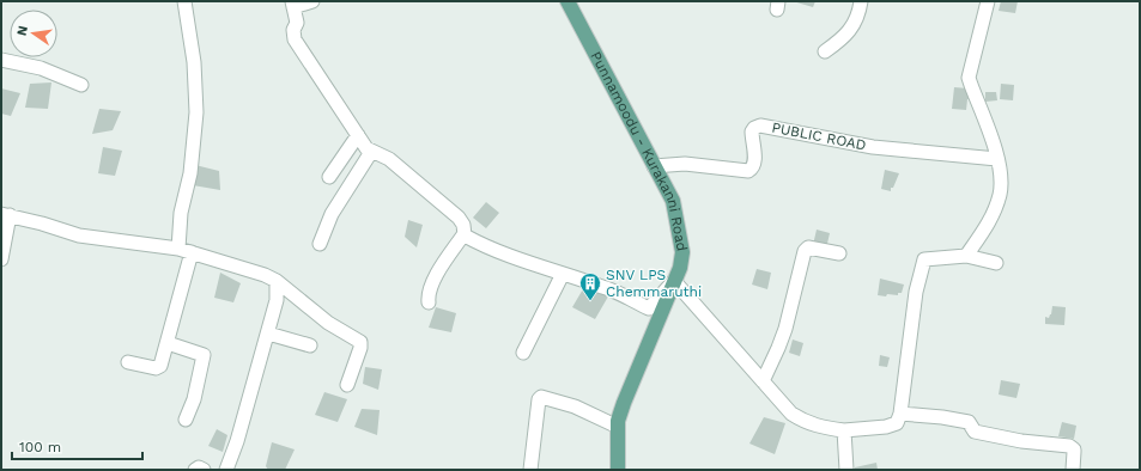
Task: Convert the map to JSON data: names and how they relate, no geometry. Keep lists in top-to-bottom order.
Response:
{
  "streets": {
    "main road": ["Punnamoodu - Kurakanni Road"],
    "street": ["PUBLIC ROAD"]
  },
  "crossings": [
    ["PUBLIC ROAD", "Punnamoodu - Kurakanni Road"]
  ],
  "places": {
    "building": ["SNV LPS Chemmaruthi"]
  },
  "scale_bar": "100 m",
  "north": "left"
}
